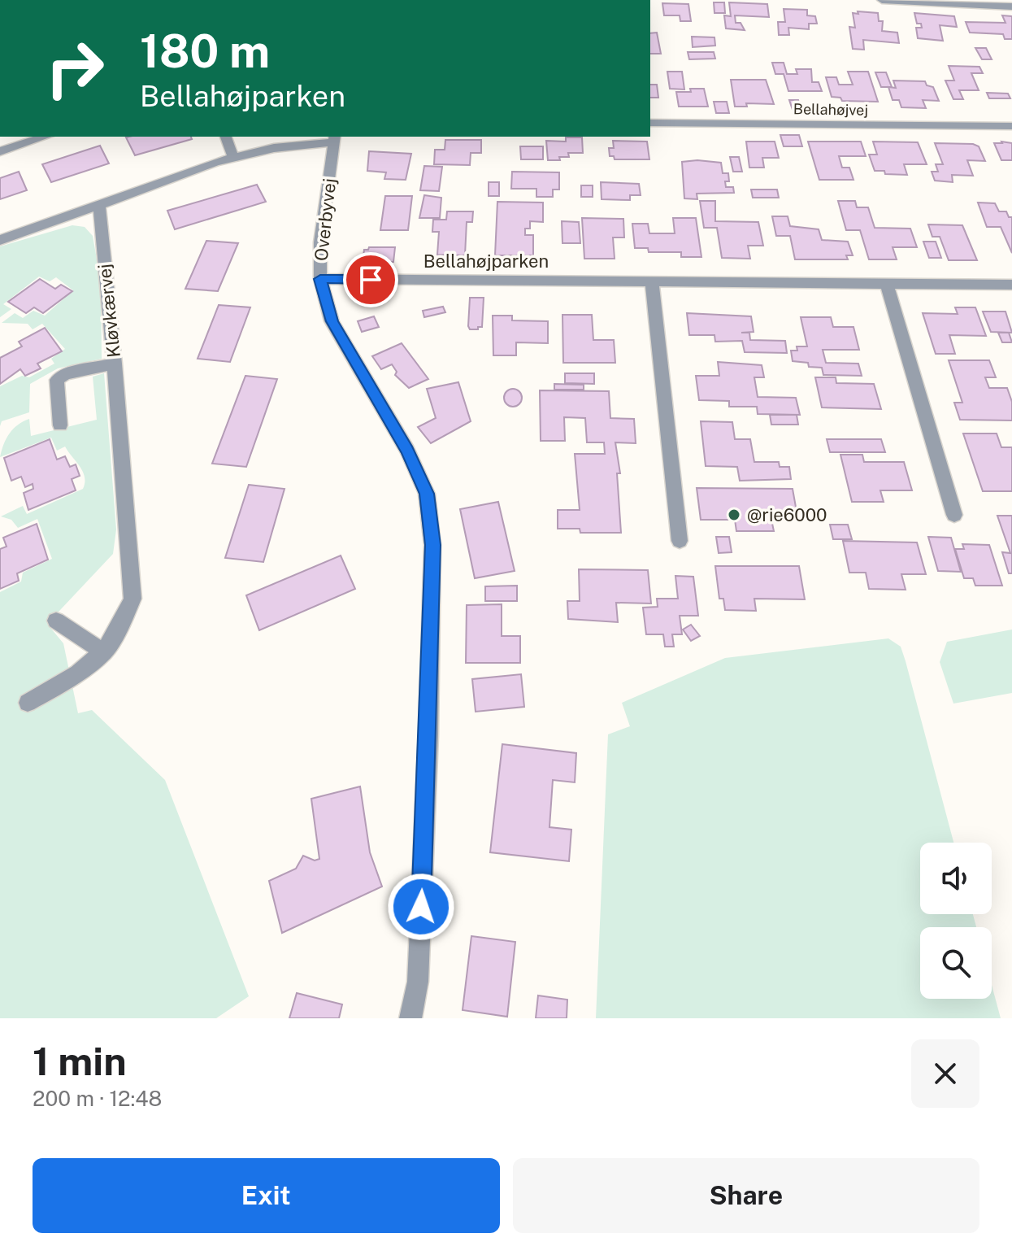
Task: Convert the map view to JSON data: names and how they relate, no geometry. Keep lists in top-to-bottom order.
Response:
{
  "streets": {
    "street": [
      "Bellahøjvej",
      "Overbyvej",
      "Bellahøjparken",
      "Kløvkærvej"
    ]
  },
  "crossings": [
    ["Overbyvej", "Bellahøjparken"]
  ],
  "places": ["@rie6000"],
  "page": {
    "turn": ["180 m", "Bellahøjparken"],
    "heading": ["1 min", "200 m · 12:48"],
    "buttons": ["Exit", "Share"]
  }
}
